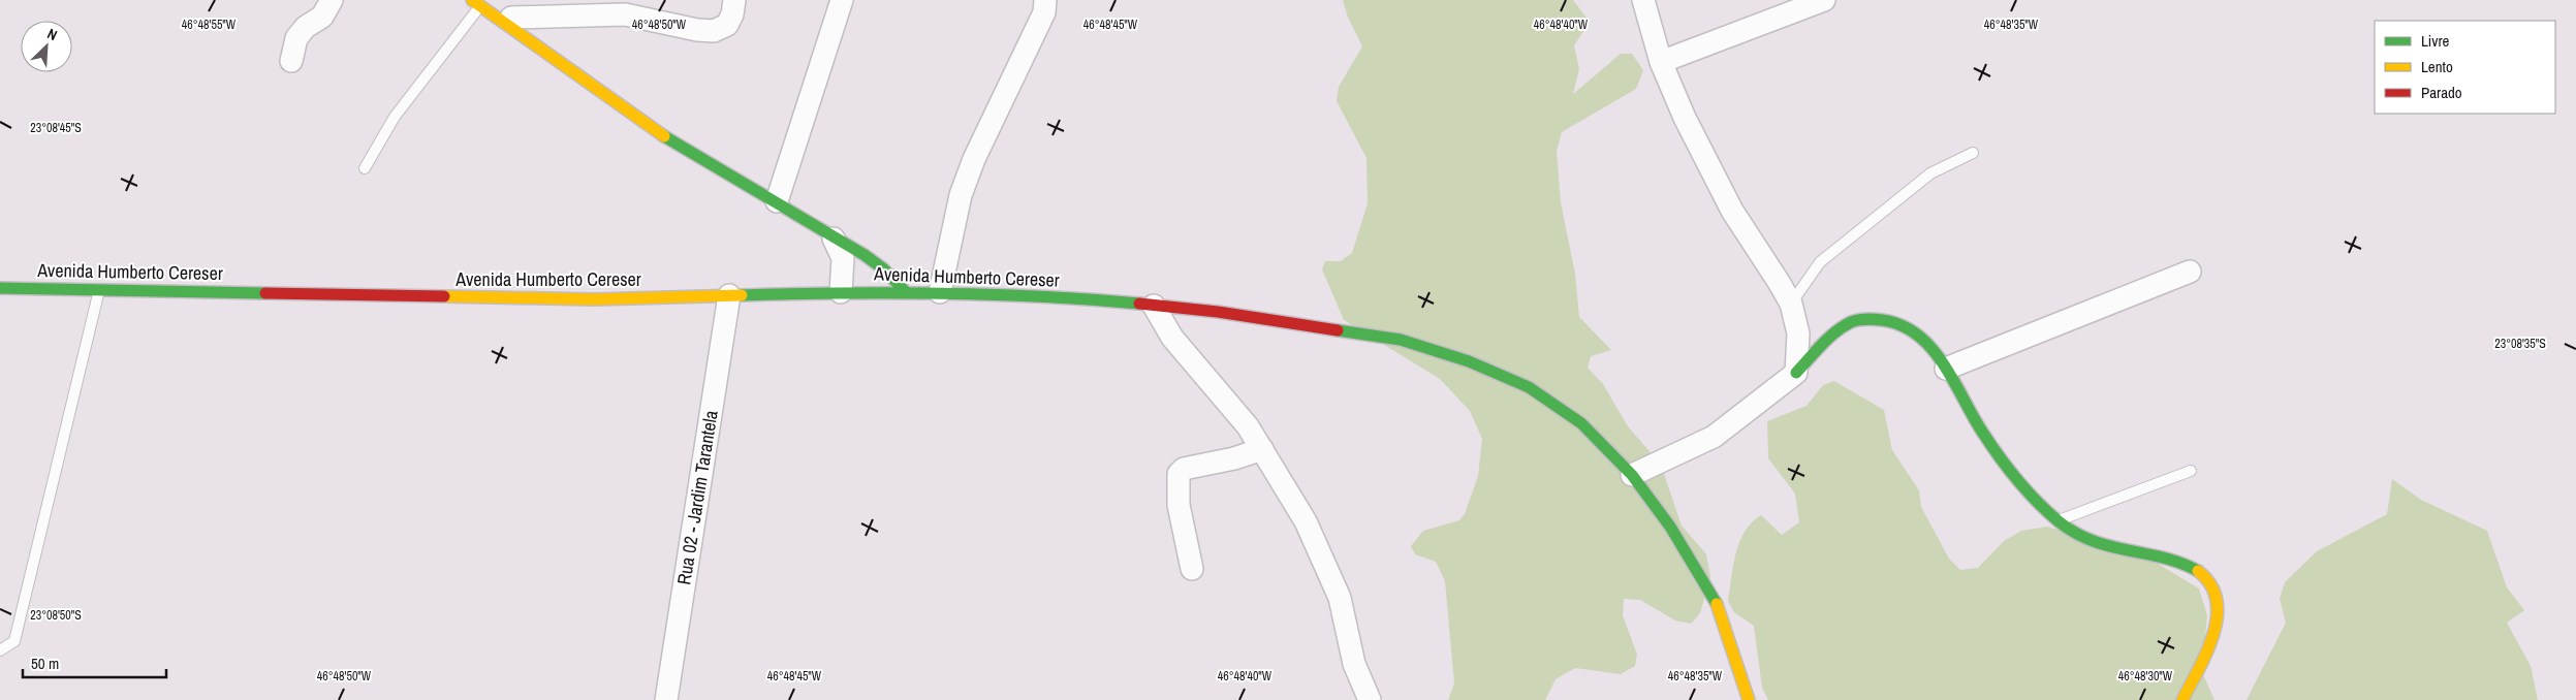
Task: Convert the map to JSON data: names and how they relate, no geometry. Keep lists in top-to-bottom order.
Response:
{
  "streets": {
    "main road": ["Avenida Humberto Cereser"],
    "street": ["Rua 02 - Jardim Tarantela"]
  },
  "crossings": [
    ["Avenida Humberto Cereser", "Rua 02 - Jardim Tarantela"]
  ],
  "legend": ["Livre", "Lento", "Parado"],
  "scale_bar": "50 m",
  "north": "top right",
  "coordinates": [
    "46°48'55\"W",
    "46°48'50\"W",
    "46°48'45\"W",
    "46°48'40\"W",
    "46°48'35\"W",
    "23°08'45\"S",
    "23°08'35\"S",
    "23°08'50\"S",
    "46°48'30\"W"
  ]
}
